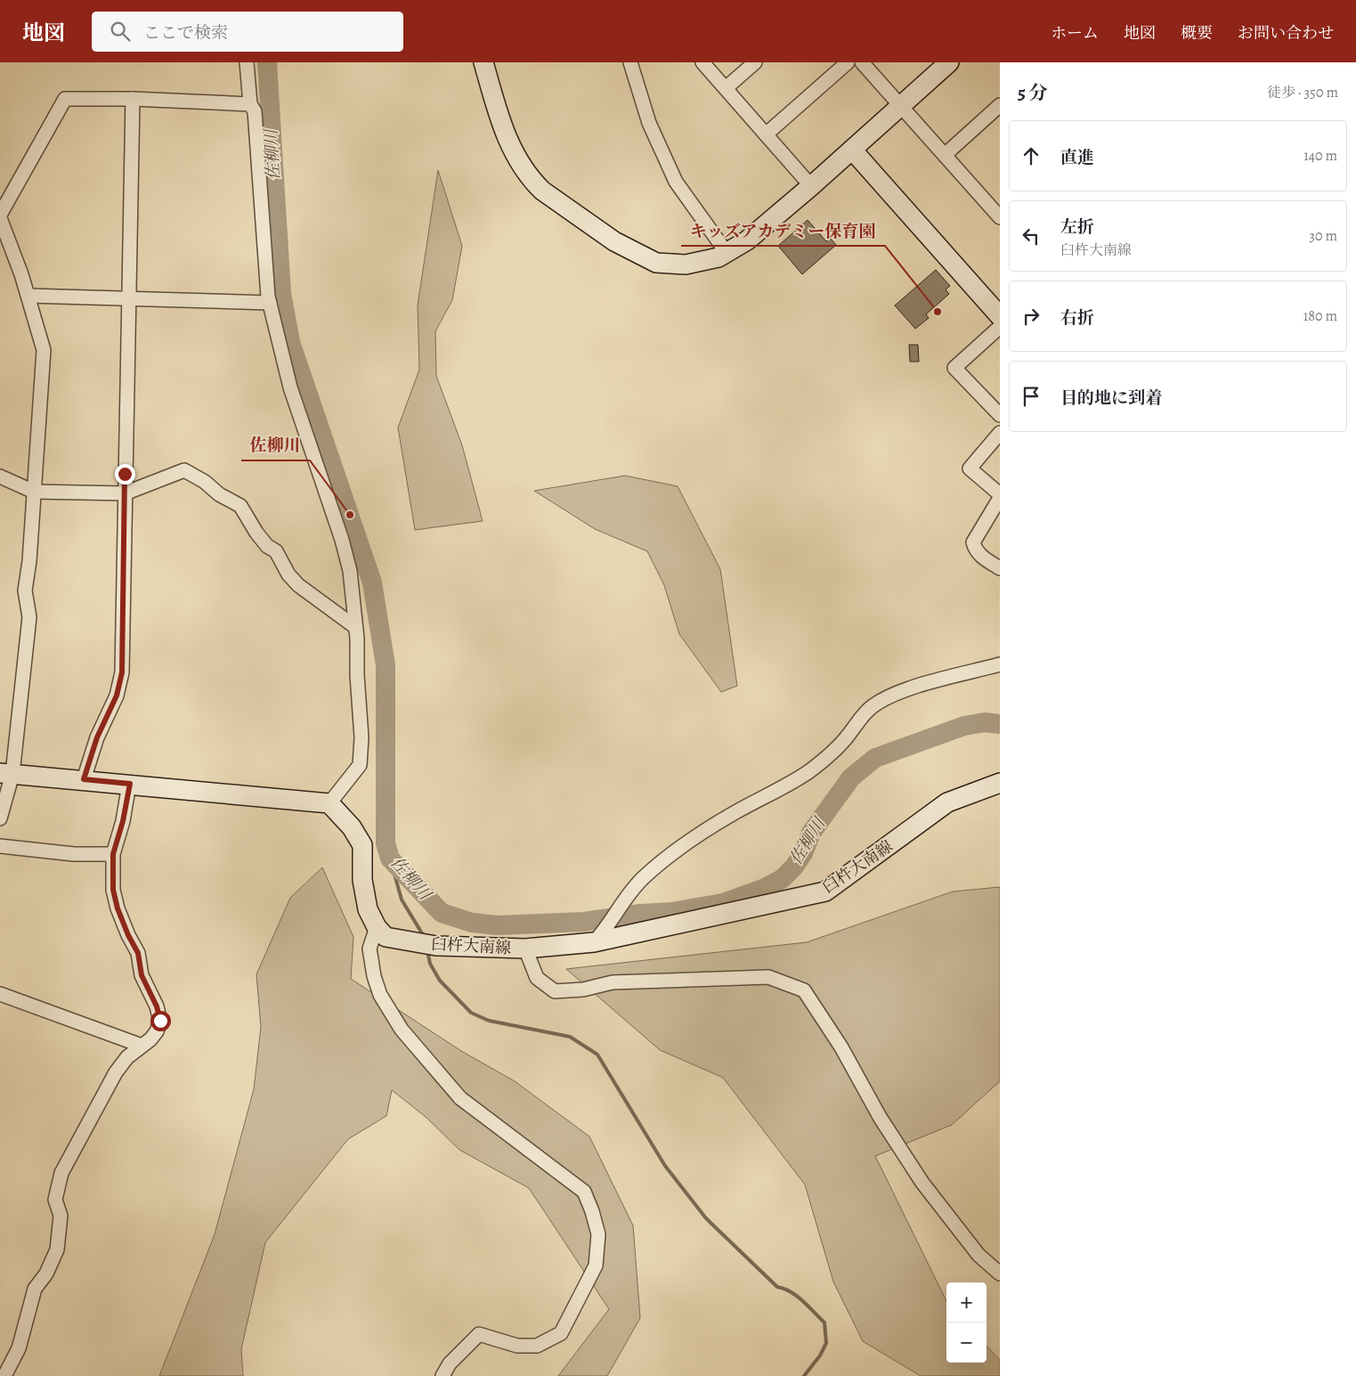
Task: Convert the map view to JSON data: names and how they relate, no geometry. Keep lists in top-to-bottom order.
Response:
{
  "streets": {
    "main road": ["臼杵大南線"]
  },
  "water": ["佐柳川"],
  "places": ["キッズアカデミー保育園", "佐柳川"],
  "page": {
    "header": "地図",
    "search": "ここで検索",
    "nav": [
      "ホーム",
      "地図",
      "概要",
      "お問い合わせ"
    ],
    "heading": ["5 分", "徒歩 · 350 m"],
    "list": [
      ["直進", "140 m"],
      ["左折", "臼杵大南線", "30 m"],
      ["右折", "180 m"],
      "目的地に到着"
    ],
    "map_buttons": ["+", "−"]
  }
}
